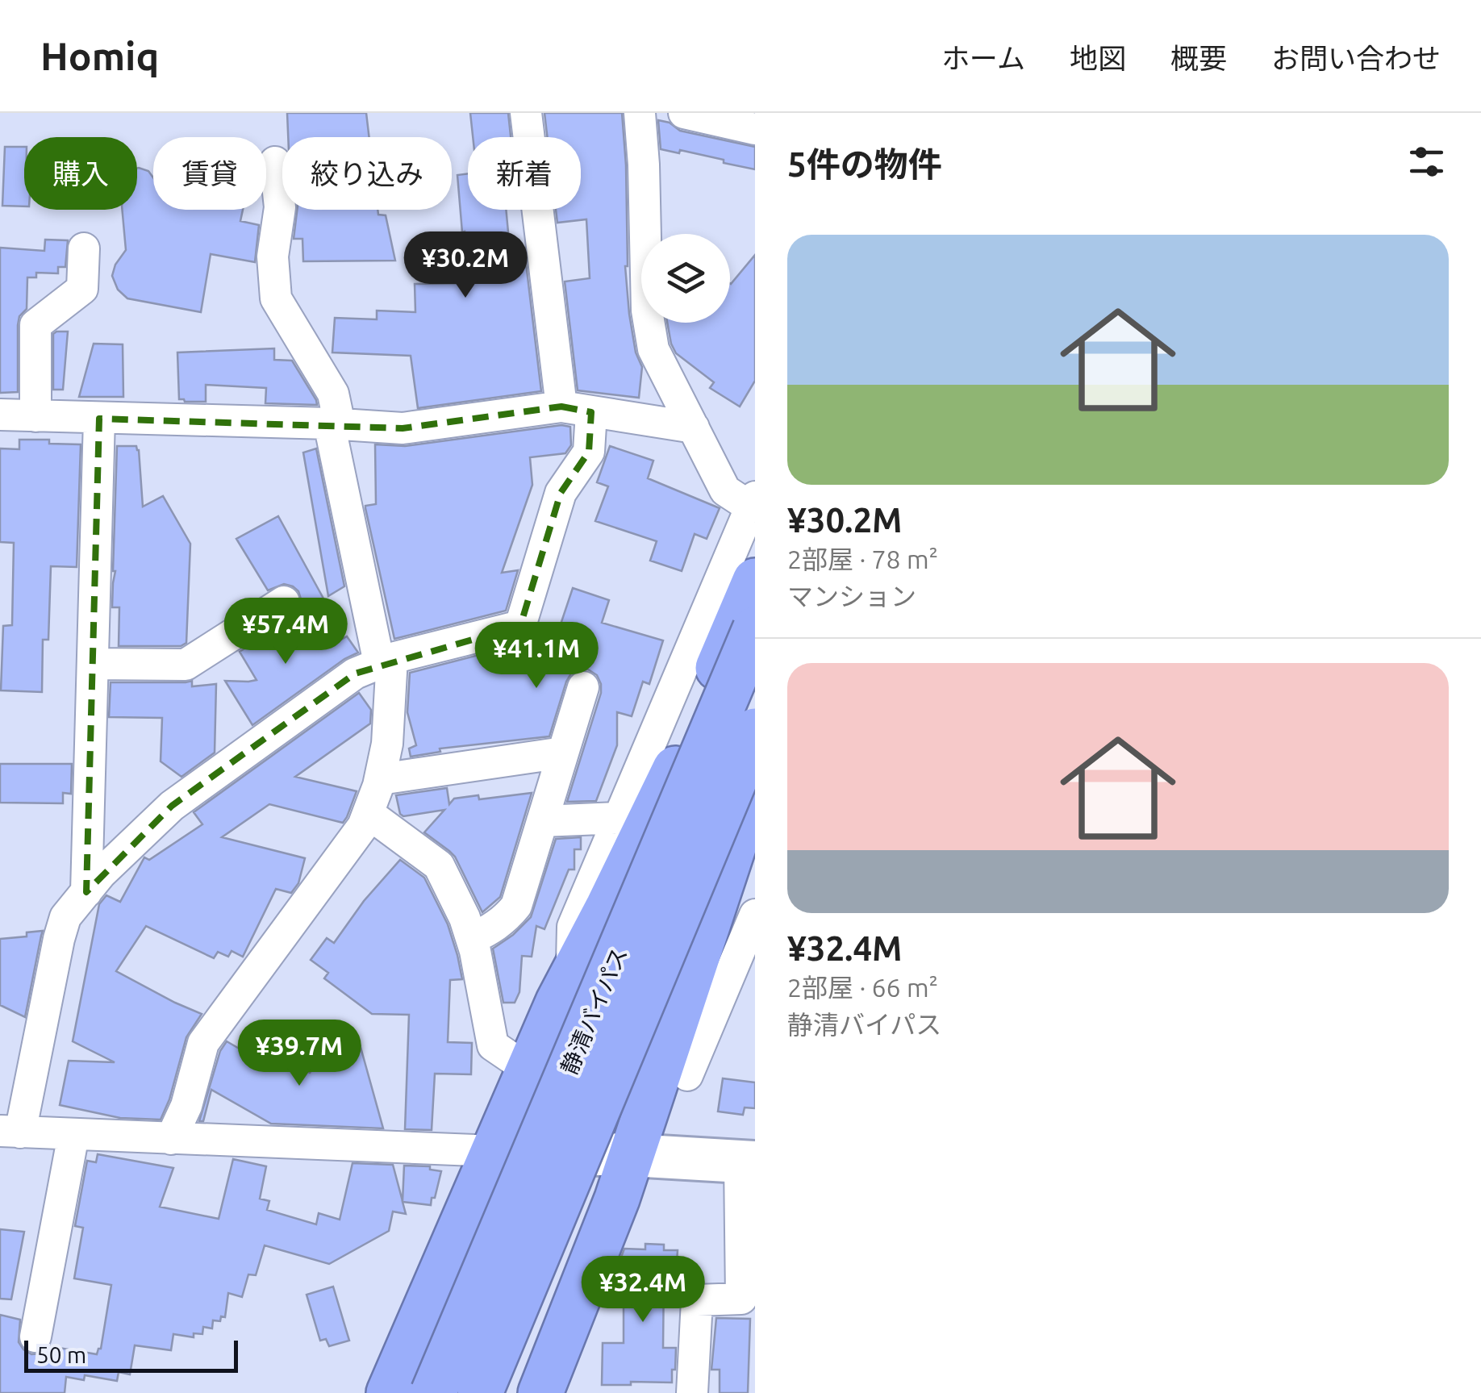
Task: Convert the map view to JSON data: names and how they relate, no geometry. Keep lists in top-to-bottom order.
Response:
{
  "streets": {
    "highway": ["静清バイパス"]
  },
  "scale_bar": "50 m",
  "page": {
    "header": "Homiq",
    "nav": [
      "ホーム",
      "地図",
      "概要",
      "お問い合わせ"
    ],
    "heading": "5件の物件",
    "chip": [
      "購入",
      "賃貸",
      "絞り込み",
      "新着"
    ],
    "list": [
      {
        "name": "¥30.2M",
        "note": "2部屋 · 78 m² · マンション"
      },
      {
        "name": "¥32.4M",
        "note": "2部屋 · 66 m² · 静清バイパス"
      }
    ],
    "price": [
      "¥30.2M",
      "¥57.4M",
      "¥41.1M",
      "¥39.7M",
      "¥32.4M"
    ],
    "scale": "50 m"
  }
}
